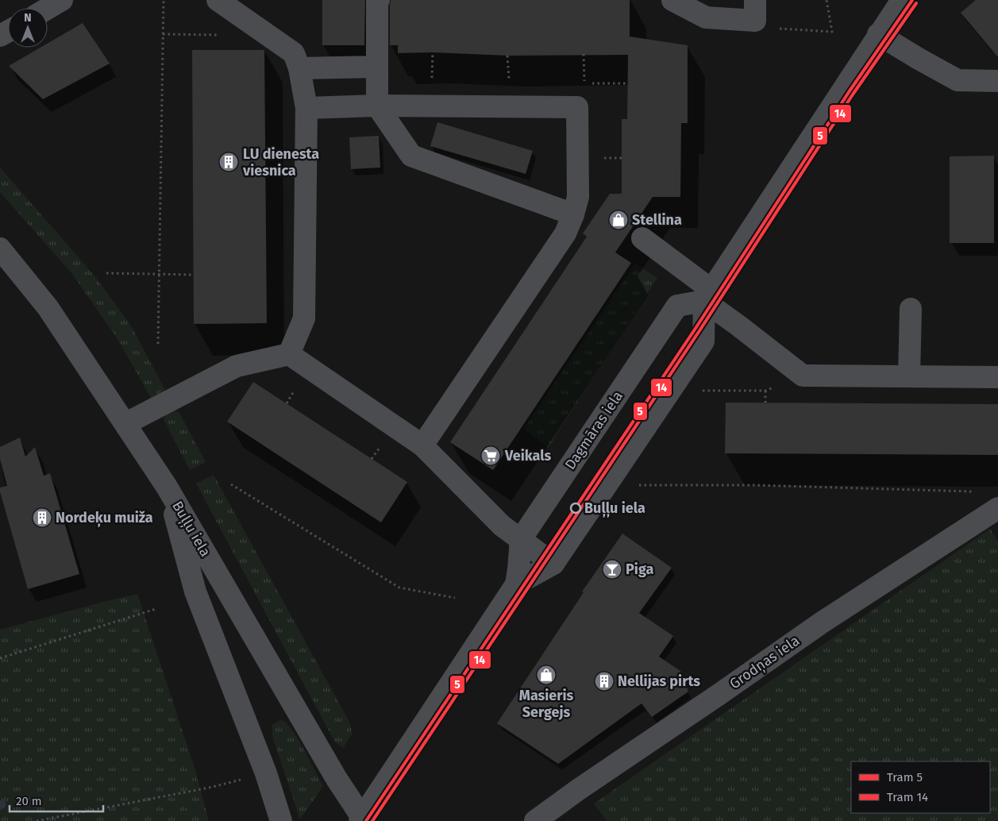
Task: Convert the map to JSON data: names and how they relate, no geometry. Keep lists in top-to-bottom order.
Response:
{
  "streets": {
    "street": ["Dagmāras iela", "Buļļu iela", "Grodņas iela"]
  },
  "crossings": [
    ["Dagmāras iela", "Buļļu iela"]
  ],
  "places": {
    "building": ["LU dienesta viesnica", "Nordeķu muiža", "Nellijas pirts"],
    "shop": ["Stellina", "Masieris Sergejs"],
    "supermarket": ["Veikals"],
    "other": ["Buļļu iela"],
    "bar": ["Piga"]
  },
  "lines": ["tram line 5", "tram line 14"],
  "legend": ["Tram 5", "Tram 14"],
  "scale_bar": "20 m",
  "north": "top"
}
